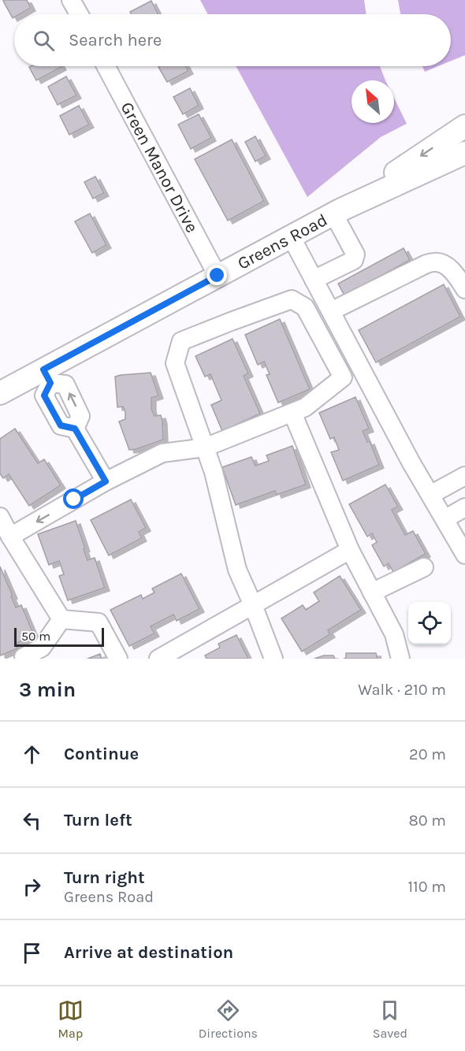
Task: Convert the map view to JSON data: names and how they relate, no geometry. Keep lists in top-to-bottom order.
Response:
{
  "streets": {
    "main road": ["Greens Road"],
    "street": ["Green Manor Drive"]
  },
  "crossings": [
    ["Green Manor Drive", "Greens Road"]
  ],
  "scale_bar": "50 m",
  "north": "top left",
  "page": {
    "search": "Search here",
    "scale": "50 m",
    "heading": ["3 min", "Walk · 210 m"],
    "list": [
      ["Continue", "20 m"],
      ["Turn left", "80 m"],
      ["Turn right", "Greens Road", "110 m"],
      "Arrive at destination"
    ],
    "nav": ["Map", "Directions", "Saved"]
  }
}
